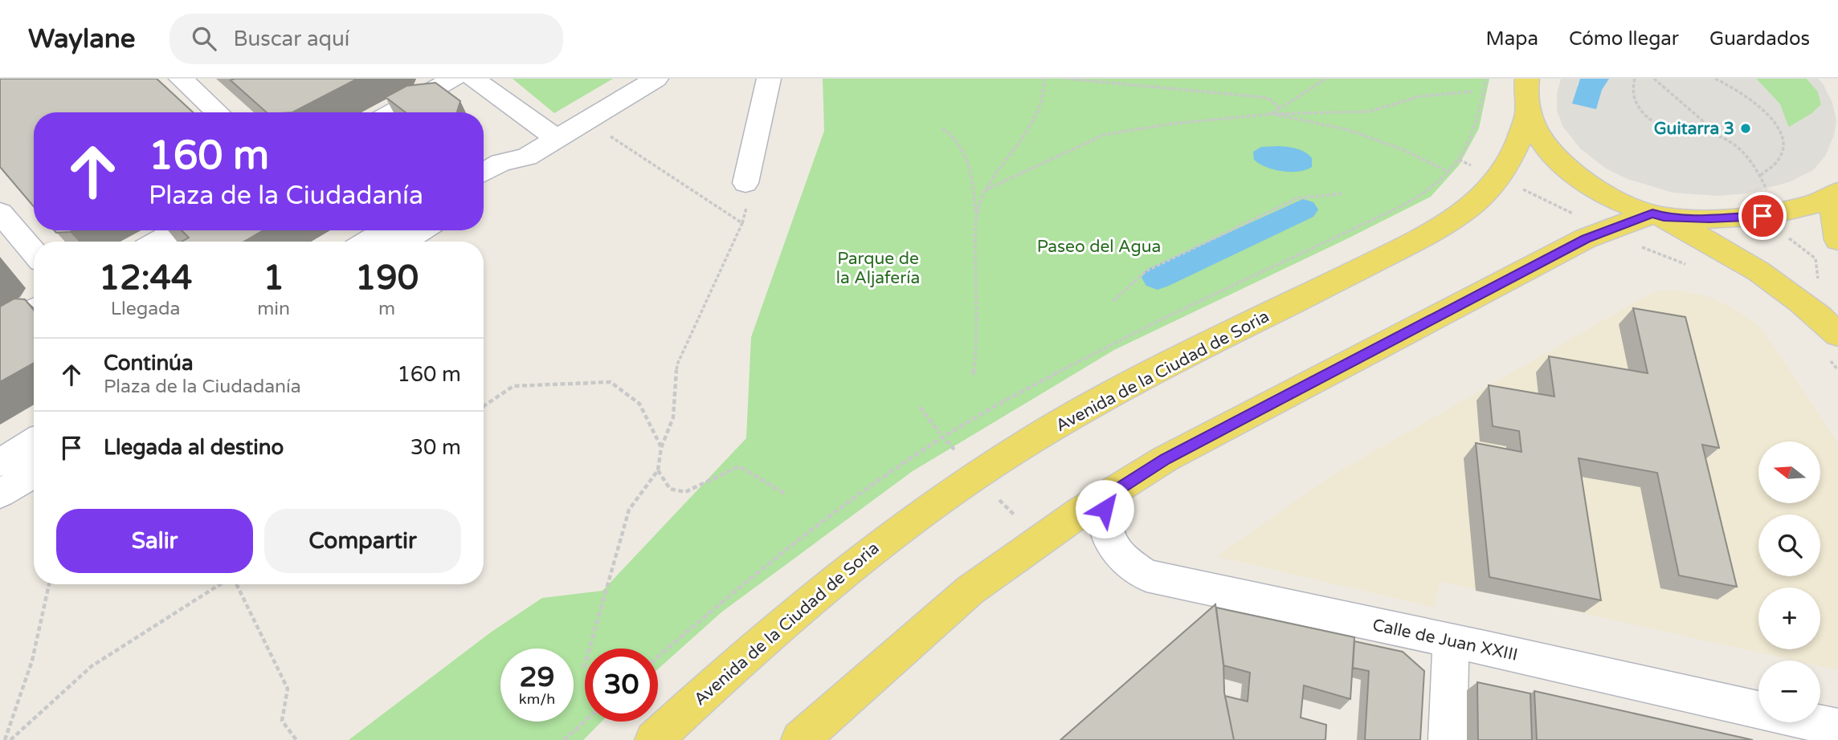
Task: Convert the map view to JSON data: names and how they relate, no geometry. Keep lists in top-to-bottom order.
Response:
{
  "streets": {
    "main road": ["Avenida de la Ciudad de Soria"],
    "street": ["Calle de Juan XXIII"]
  },
  "parks": ["Paseo del Agua", "Parque de la Aljafería"],
  "places": ["Guitarra 3"],
  "north": "left",
  "page": {
    "header": "Waylane",
    "search": "Buscar aquí",
    "nav": ["Mapa", "Cómo llegar", "Guardados"],
    "turn": ["160 m", "Plaza de la Ciudadanía"],
    "eta": [
      "12:44",
      "Llegada",
      "1",
      "min",
      "190",
      "m"
    ],
    "list": [
      {
        "name": "Continúa",
        "note": "Plaza de la Ciudadanía",
        "value": "160 m"
      },
      {
        "name": "Llegada al destino",
        "value": "30 m"
      }
    ],
    "map_buttons": ["+", "−"],
    "buttons": ["Salir", "Compartir"],
    "speed": "29 km/h",
    "limit": "30"
  }
}
